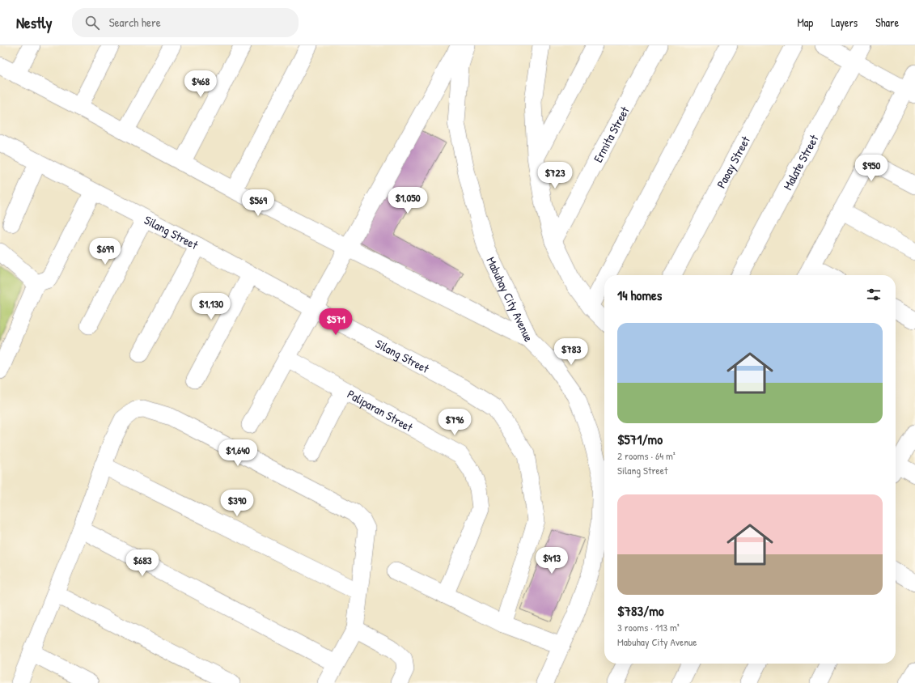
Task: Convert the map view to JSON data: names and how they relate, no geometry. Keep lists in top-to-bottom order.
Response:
{
  "streets": {
    "street": [
      "Ermita Street",
      "Paoay Street",
      "Malate Street",
      "Silang Street",
      "Mabuhay City Avenue",
      "Paliparan Street"
    ]
  },
  "page": {
    "header": "Nestly",
    "search": "Search here",
    "nav": ["Map", "Layers", "Share"],
    "price": [
      "$468",
      "$950",
      "$723",
      "$1,050",
      "$569",
      "$699",
      "$1,130",
      "$571",
      "$783",
      "$796",
      "$1,640",
      "$390",
      "$413",
      "$683"
    ],
    "heading": "14 homes",
    "list": [
      {
        "name": "$571/mo",
        "note": "2 rooms · 64 m² · Silang Street"
      },
      {
        "name": "$783/mo",
        "note": "3 rooms · 113 m² · Mabuhay City Avenue"
      }
    ]
  }
}
